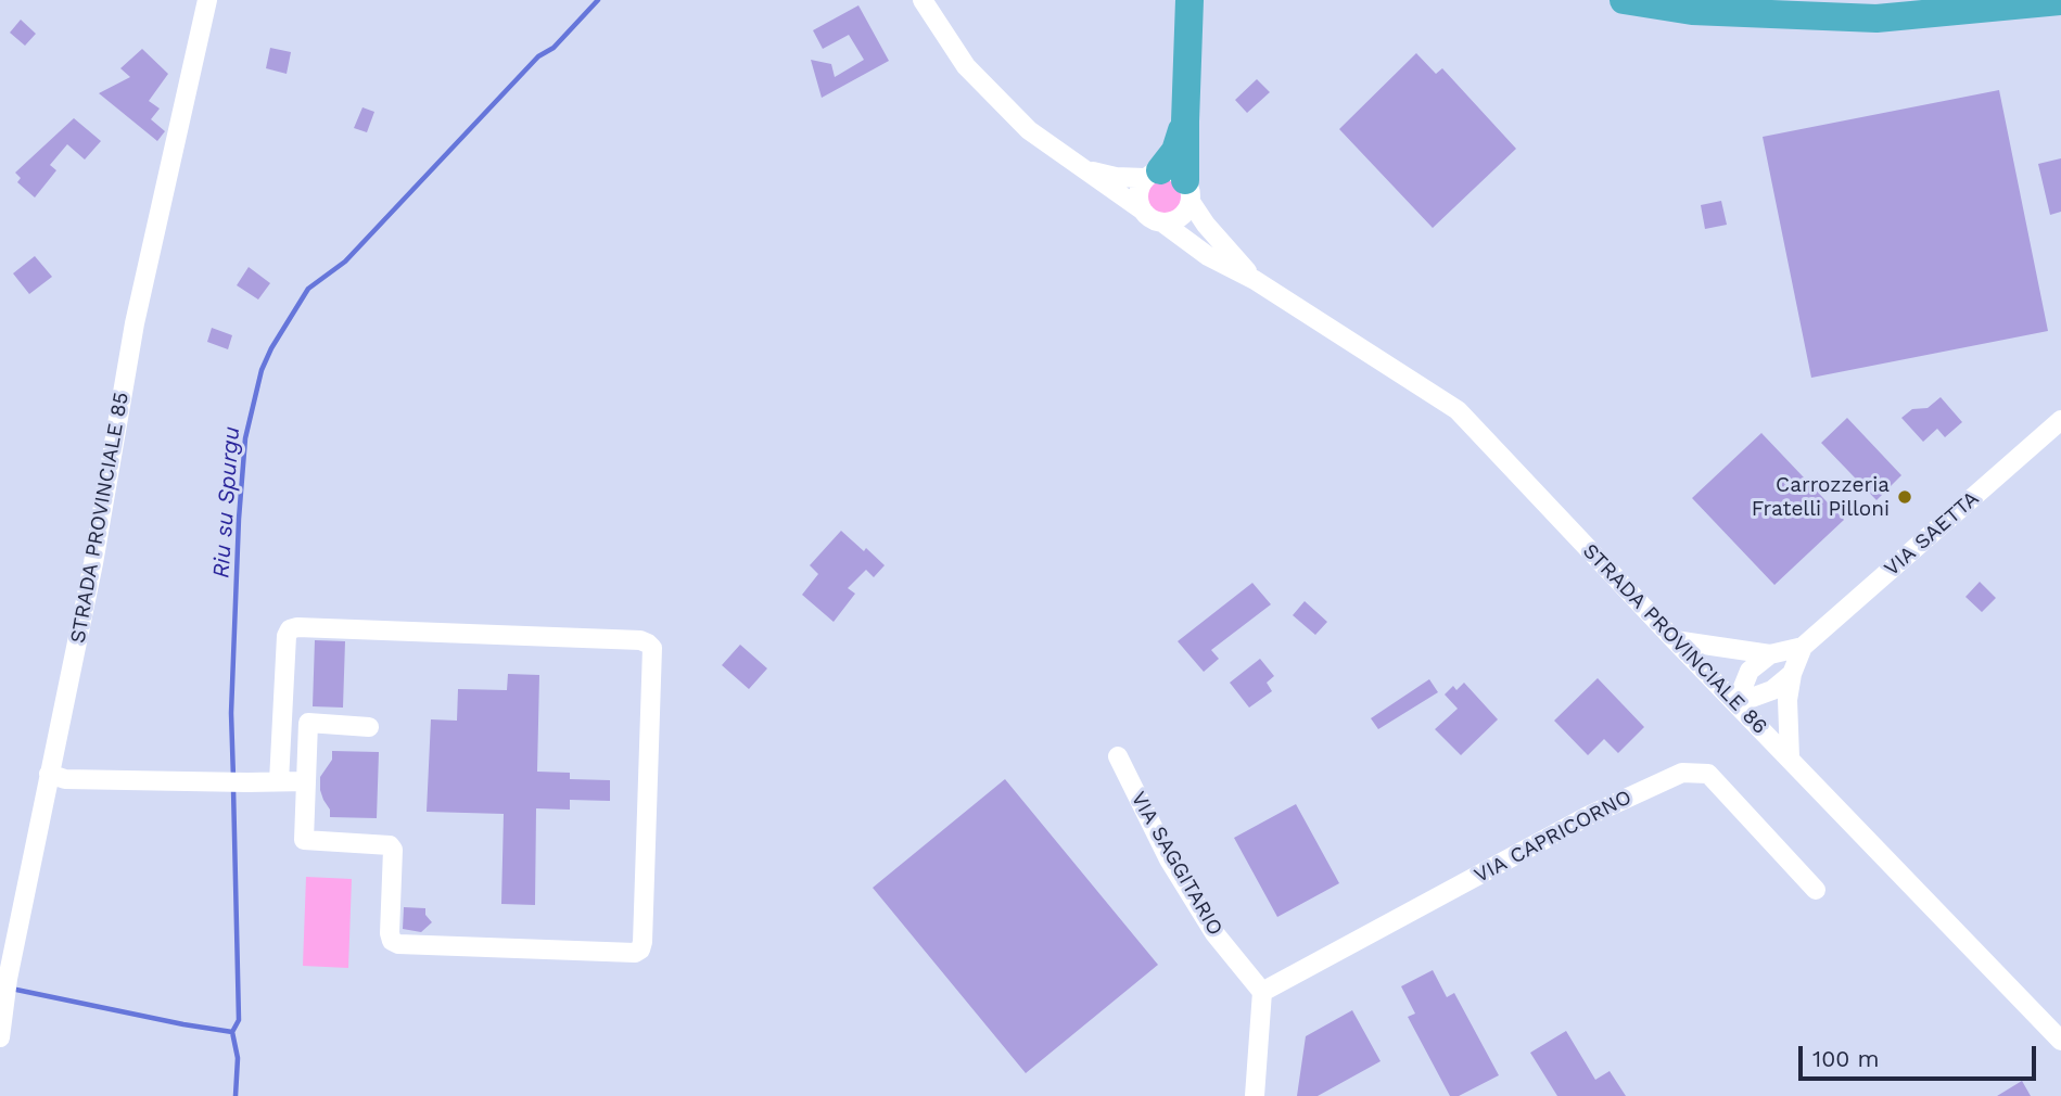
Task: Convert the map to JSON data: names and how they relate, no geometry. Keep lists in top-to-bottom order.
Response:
{
  "streets": {
    "street": [
      "STRADA PROVINCIALE 85",
      "VIA SAETTA",
      "STRADA PROVINCIALE 86",
      "VIA CAPRICORNO",
      "VIA SAGGITARIO"
    ]
  },
  "crossings": [
    ["VIA SAETTA", "STRADA PROVINCIALE 86"],
    ["VIA CAPRICORNO", "VIA SAGGITARIO"]
  ],
  "water": ["Riu su Spurgu"],
  "places": ["Carrozzeria Fratelli Pilloni"],
  "scale_bar": "100 m"
}
